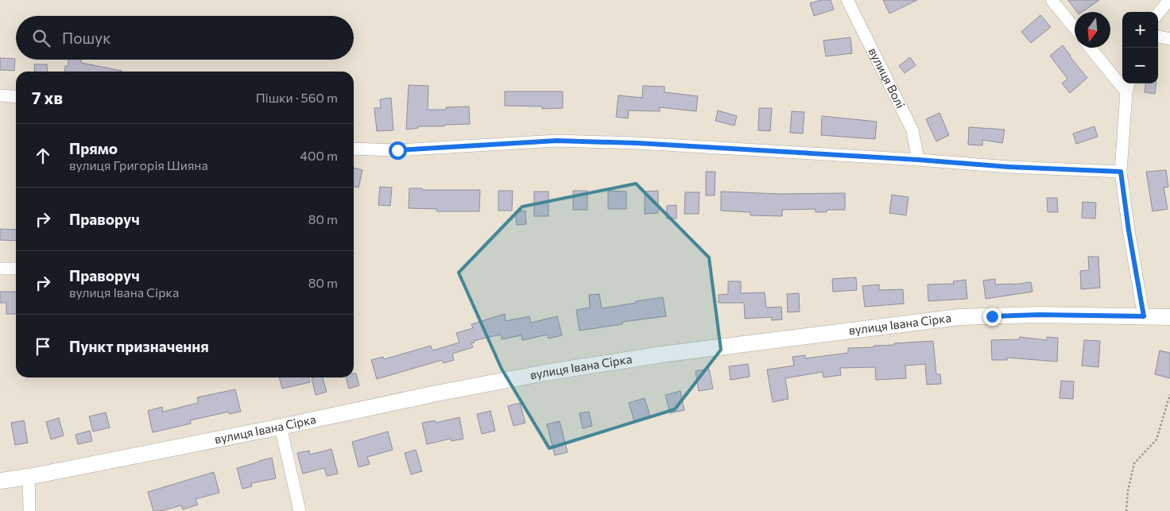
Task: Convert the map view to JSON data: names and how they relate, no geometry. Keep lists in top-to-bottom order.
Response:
{
  "streets": {
    "street": ["вулиця Волі", "вулиця Івана Сірка"]
  },
  "north": "bottom",
  "page": {
    "map_buttons": ["+", "−"],
    "search": "Пошук",
    "heading": ["7 хв", "Пішки · 560 m"],
    "list": [
      ["Прямо", "вулиця Григорія Шияна", "400 m"],
      ["Праворуч", "80 m"],
      ["Праворуч", "вулиця Івана Сірка", "80 m"],
      "Пункт призначення"
    ]
  }
}
